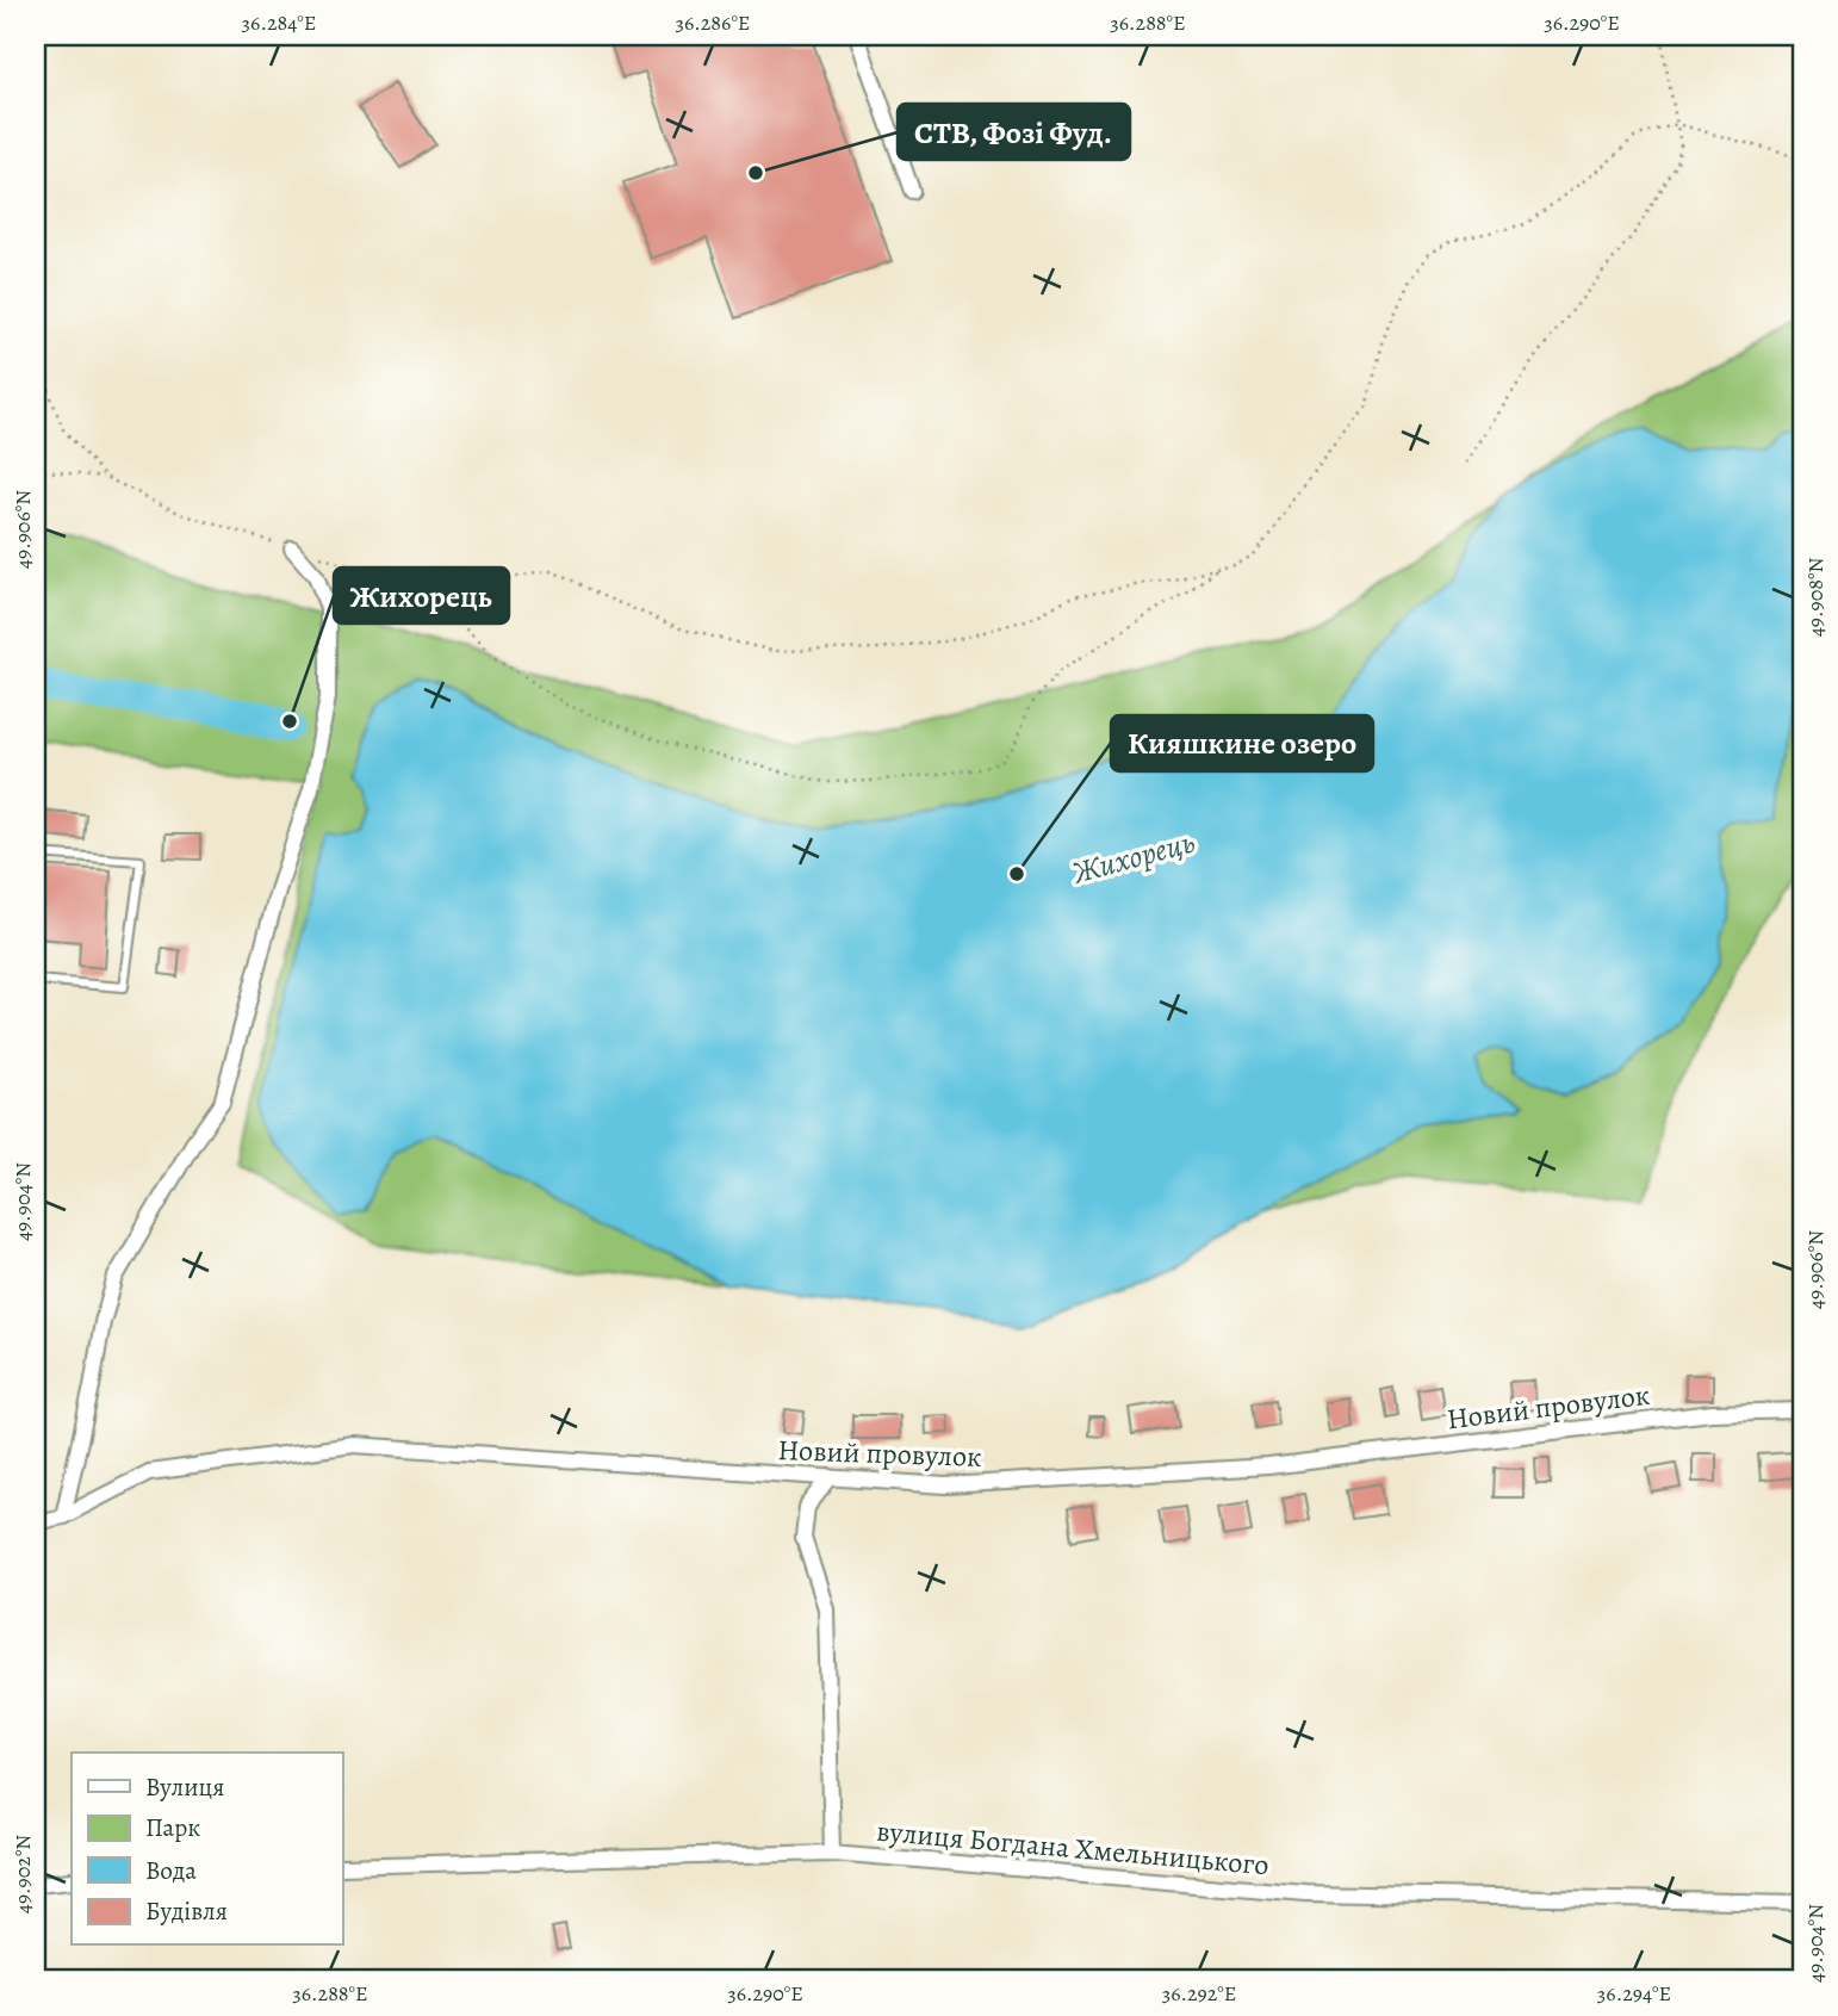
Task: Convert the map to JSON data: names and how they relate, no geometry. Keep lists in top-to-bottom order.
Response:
{
  "streets": {
    "street": ["Новий провулок", "вулиця Богдана Хмельницького"]
  },
  "water": ["Жихорець"],
  "places": ["СТВ, Фозі Фуд.", "Жихорець", "Кияшкине озеро"],
  "legend": [
    "Вулиця",
    "Парк",
    "Вода",
    "Будівля"
  ],
  "coordinates": [
    "36.284°E",
    "36.286°E",
    "36.288°E",
    "36.290°E",
    "49.906°N",
    "49.908°N",
    "49.904°N",
    "49.902°N",
    "36.292°E",
    "36.294°E"
  ]
}
